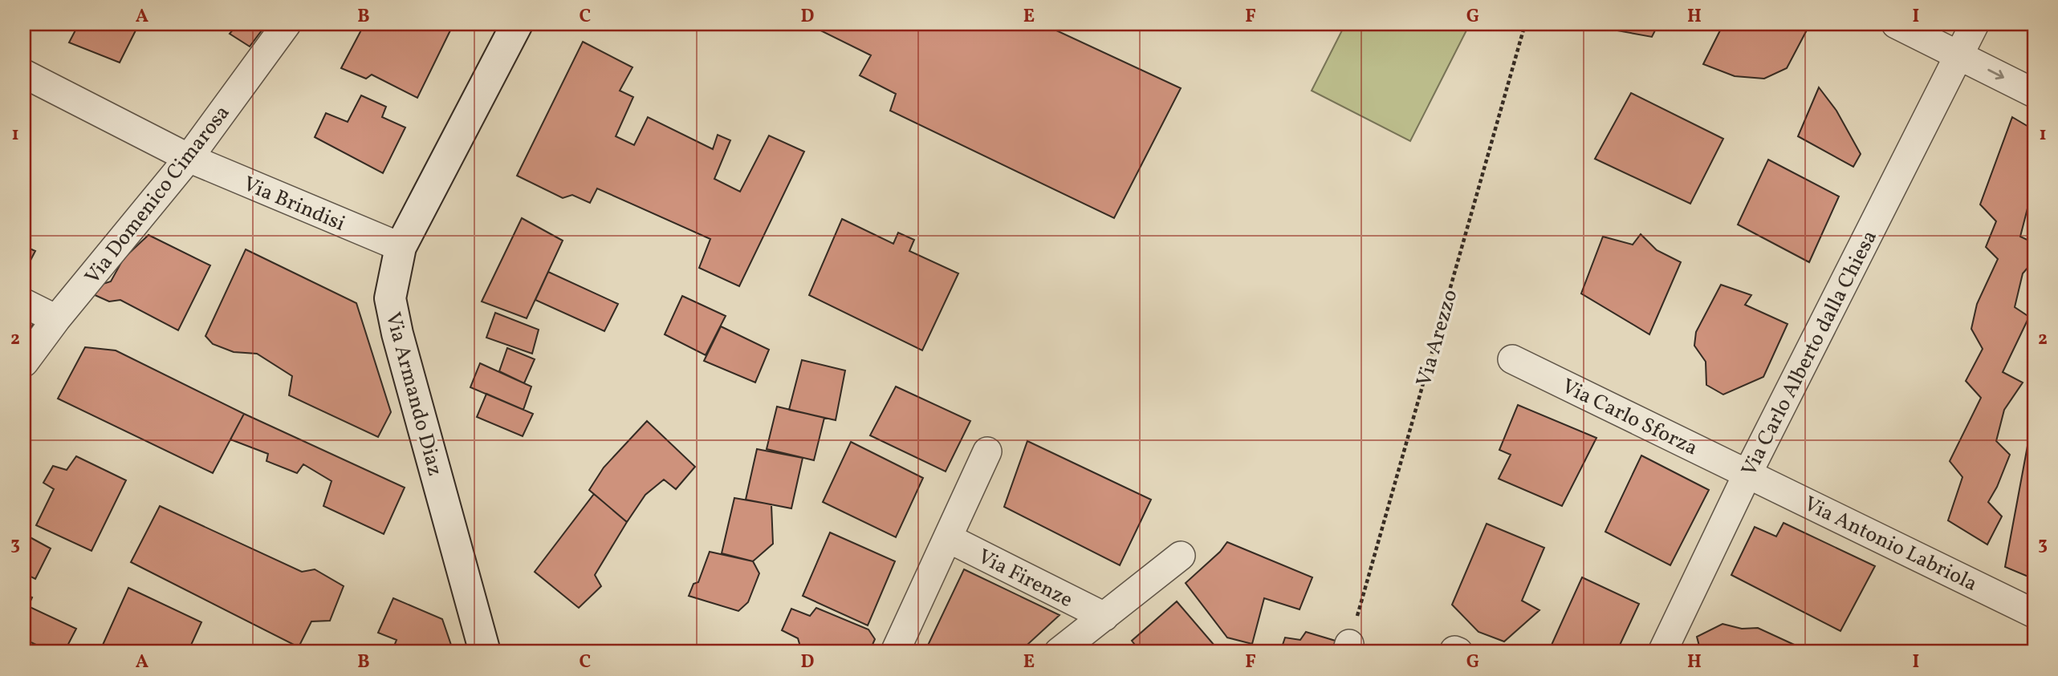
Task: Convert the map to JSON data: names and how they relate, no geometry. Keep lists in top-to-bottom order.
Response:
{
  "streets": {
    "main road": ["Via Armando Diaz"],
    "street": [
      "Via Domenico Cimarosa",
      "Via Brindisi",
      "Via Carlo Alberto dalla Chiesa",
      "Via Carlo Sforza",
      "Via Antonio Labriola",
      "Via Firenze"
    ],
    "path": ["Via Arezzo"]
  },
  "crossings": [
    ["Via Domenico Cimarosa", "Via Brindisi"],
    ["Via Brindisi", "Via Armando Diaz"],
    ["Via Carlo Alberto dalla Chiesa", "Via Carlo Sforza"],
    ["Via Carlo Alberto dalla Chiesa", "Via Antonio Labriola"],
    ["Via Carlo Sforza", "Via Antonio Labriola"]
  ],
  "grid": {
    "columns": [
      "A",
      "B",
      "C",
      "D",
      "E",
      "F",
      "G",
      "H",
      "I"
    ],
    "rows": ["1", "2", "3"]
  }
}
